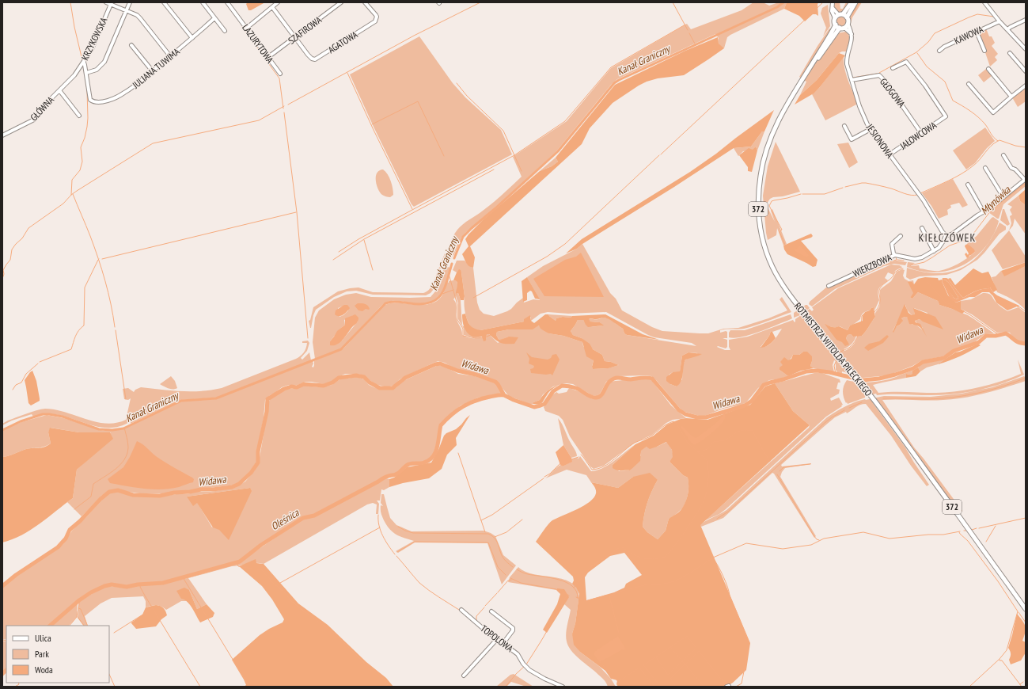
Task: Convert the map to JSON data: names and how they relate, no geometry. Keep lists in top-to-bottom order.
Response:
{
  "streets": {
    "main road": ["372", "ROTMISTRZA WITOLDA PILECKIEGO"],
    "street": [
      "SZAFIROWA",
      "KAWOWA",
      "KRZYKOWSKA",
      "AGATOWA",
      "LAZURYTOWA",
      "JULIANA TUWIMA",
      "GŁOGOWA",
      "GŁÓWNA",
      "JAŁOWCOWA",
      "JESIONOWA",
      "WIERZBOWA",
      "TOPOLOWA"
    ]
  },
  "crossings": [
    ["SZAFIROWA", "AGATOWA"],
    ["SZAFIROWA", "LAZURYTOWA"],
    ["KRZYKOWSKA", "GŁÓWNA"],
    ["GŁOGOWA", "JAŁOWCOWA"],
    ["GŁOGOWA", "JESIONOWA"],
    ["JAŁOWCOWA", "JESIONOWA"],
    ["JESIONOWA", "372"],
    ["JESIONOWA", "WIERZBOWA"],
    ["JESIONOWA", "ROTMISTRZA WITOLDA PILECKIEGO"],
    ["372", "ROTMISTRZA WITOLDA PILECKIEGO"]
  ],
  "districts": ["KIEŁCZÓWEK"],
  "water": [
    "Kanał Graniczny",
    "Młynówka",
    "Widawa",
    "Oleśnica"
  ],
  "legend": ["Ulica", "Park", "Woda"]
}
